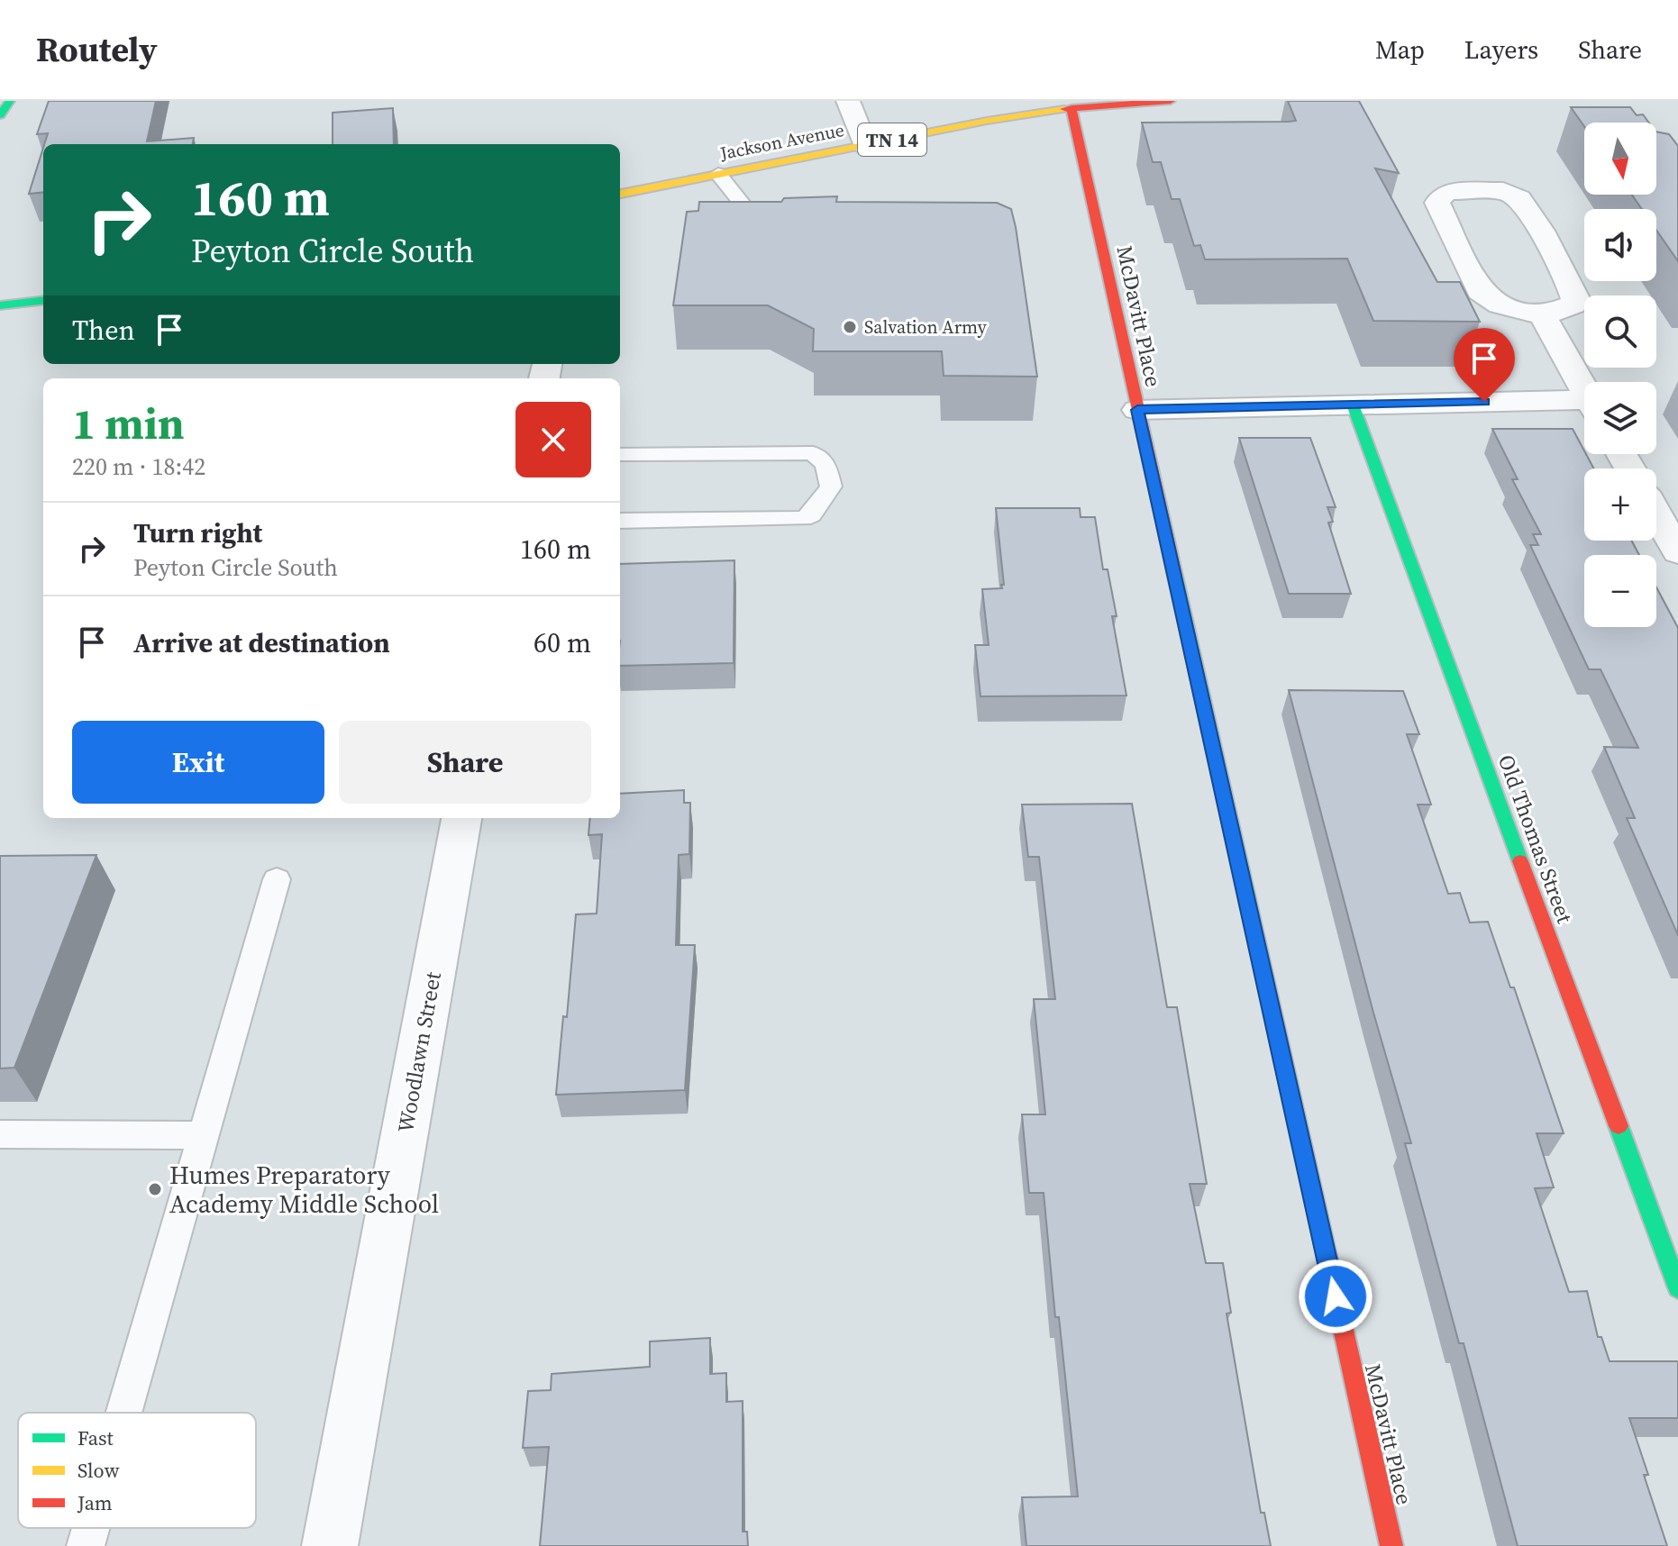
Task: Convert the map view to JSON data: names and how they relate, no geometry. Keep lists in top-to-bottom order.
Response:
{
  "streets": {
    "street": [
      "TN 14",
      "Jackson Avenue",
      "McDavitt Place",
      "Old Thomas Street",
      "Woodlawn Street"
    ]
  },
  "crossings": [
    ["Jackson Avenue", "McDavitt Place"]
  ],
  "places": ["Salvation Army", "Humes Preparatory Academy Middle School"],
  "legend": ["Fast", "Slow", "Jam"],
  "north": "bottom",
  "page": {
    "header": "Routely",
    "nav": ["Map", "Layers", "Share"],
    "map_buttons": ["+", "−"],
    "turn": ["160 m", "Peyton Circle South"],
    "then": "Then",
    "heading": ["1 min", "220 m · 18:42"],
    "list": [
      {
        "name": "Turn right",
        "note": "Peyton Circle South",
        "value": "160 m"
      },
      {
        "name": "Arrive at destination",
        "value": "60 m"
      }
    ],
    "buttons": ["Exit", "Share"]
  }
}
